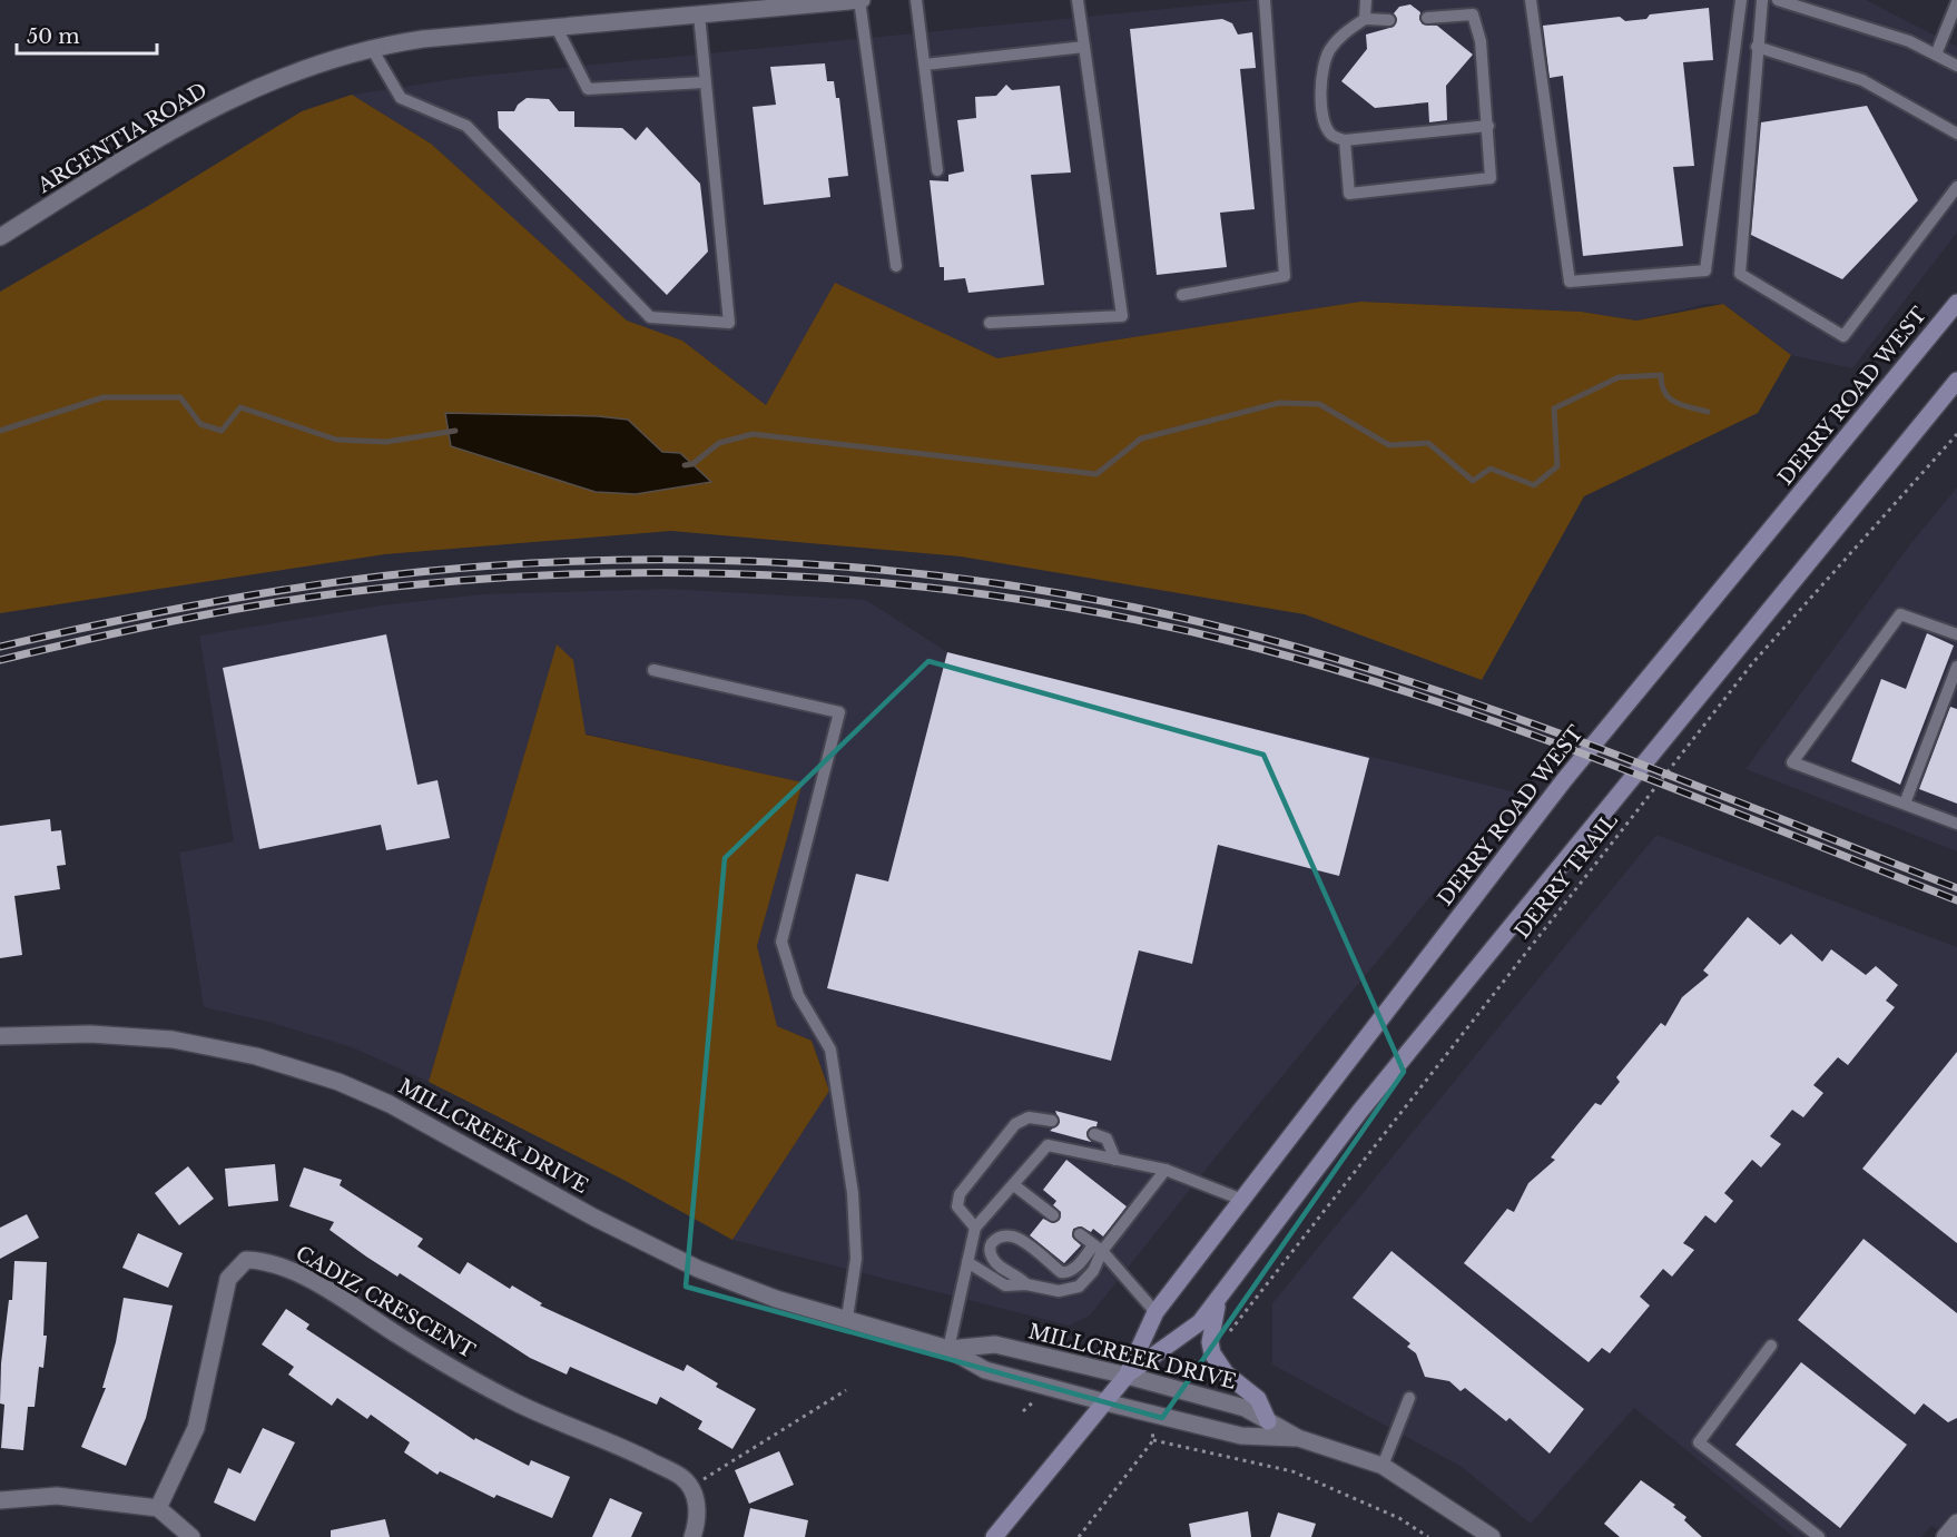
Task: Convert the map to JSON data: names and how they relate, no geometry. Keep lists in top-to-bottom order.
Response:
{
  "streets": {
    "main road": ["DERRY ROAD WEST"],
    "street": ["ARGENTIA ROAD", "MILLCREEK DRIVE", "CADIZ CRESCENT"],
    "path": ["DERRY TRAIL"]
  },
  "crossings": [
    ["DERRY ROAD WEST", "MILLCREEK DRIVE"]
  ],
  "scale_bar": "50 m"
}
